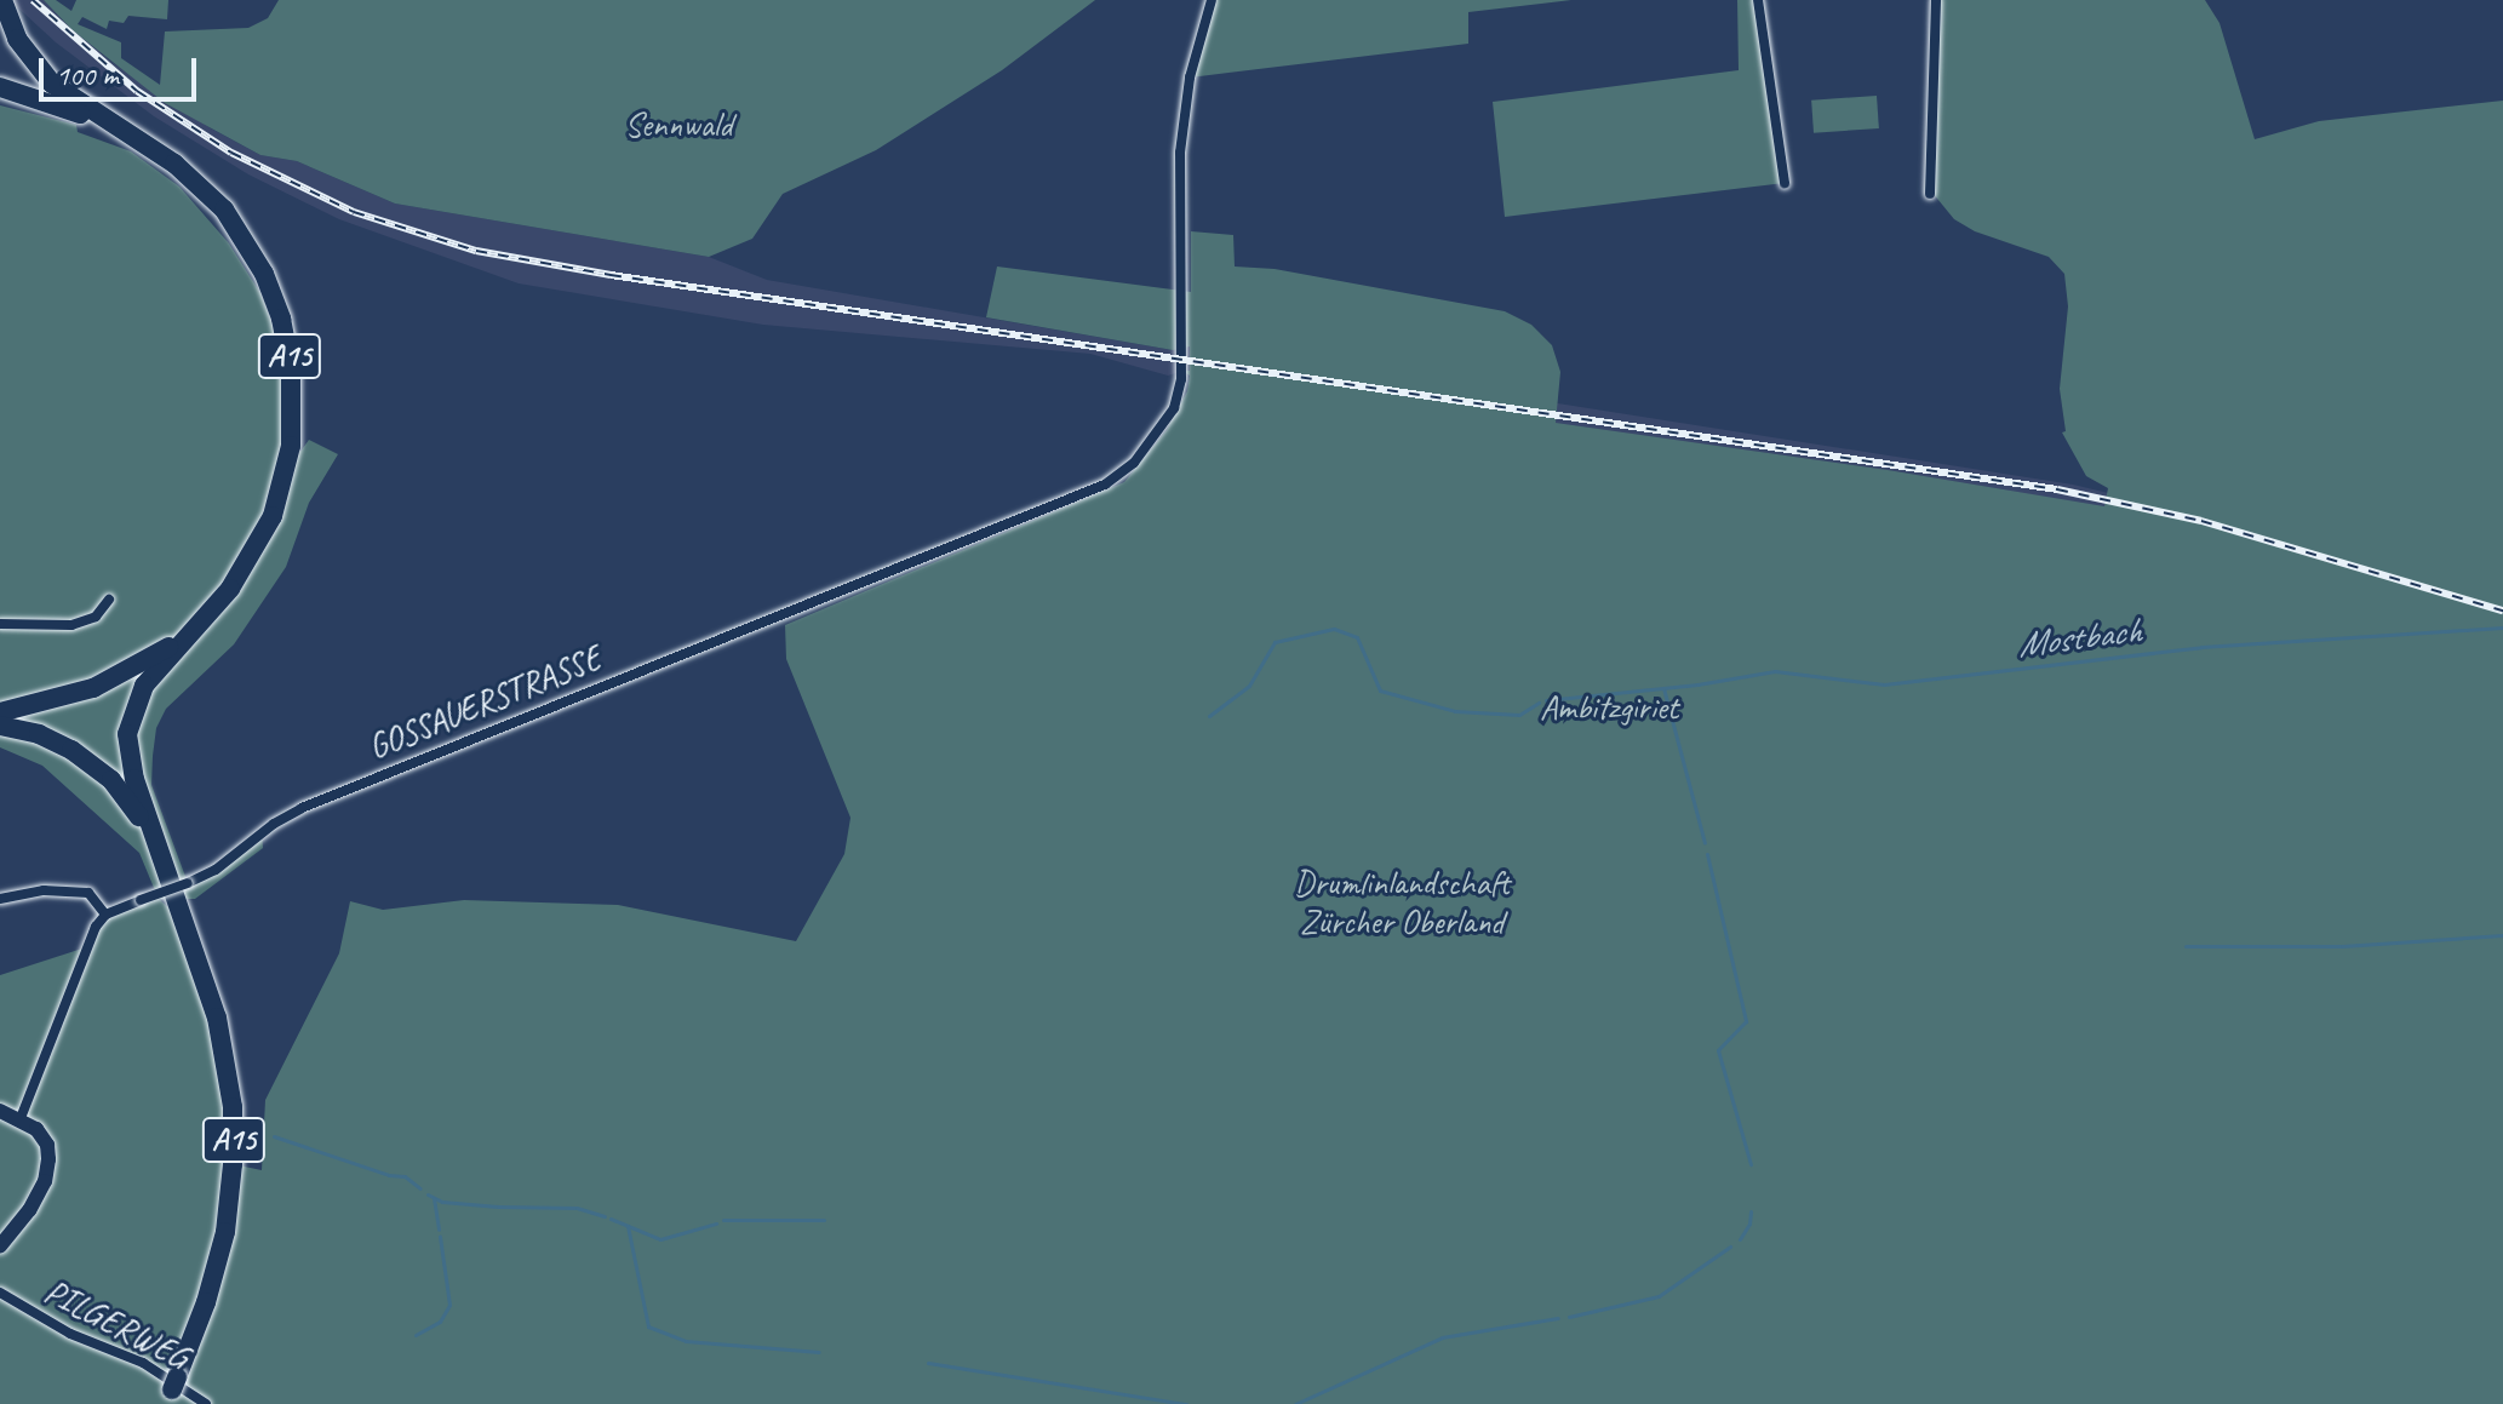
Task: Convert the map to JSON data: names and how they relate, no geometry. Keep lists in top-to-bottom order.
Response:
{
  "streets": {
    "highway": ["A15"],
    "street": ["GOSSAUERSTRASSE", "PILGERWEG"]
  },
  "water": ["Mostbach"],
  "parks": ["Sennwald", "Ambitzgiriet", "Drumlinlandschaft Zürcher Oberland"],
  "scale_bar": "100 m"
}
